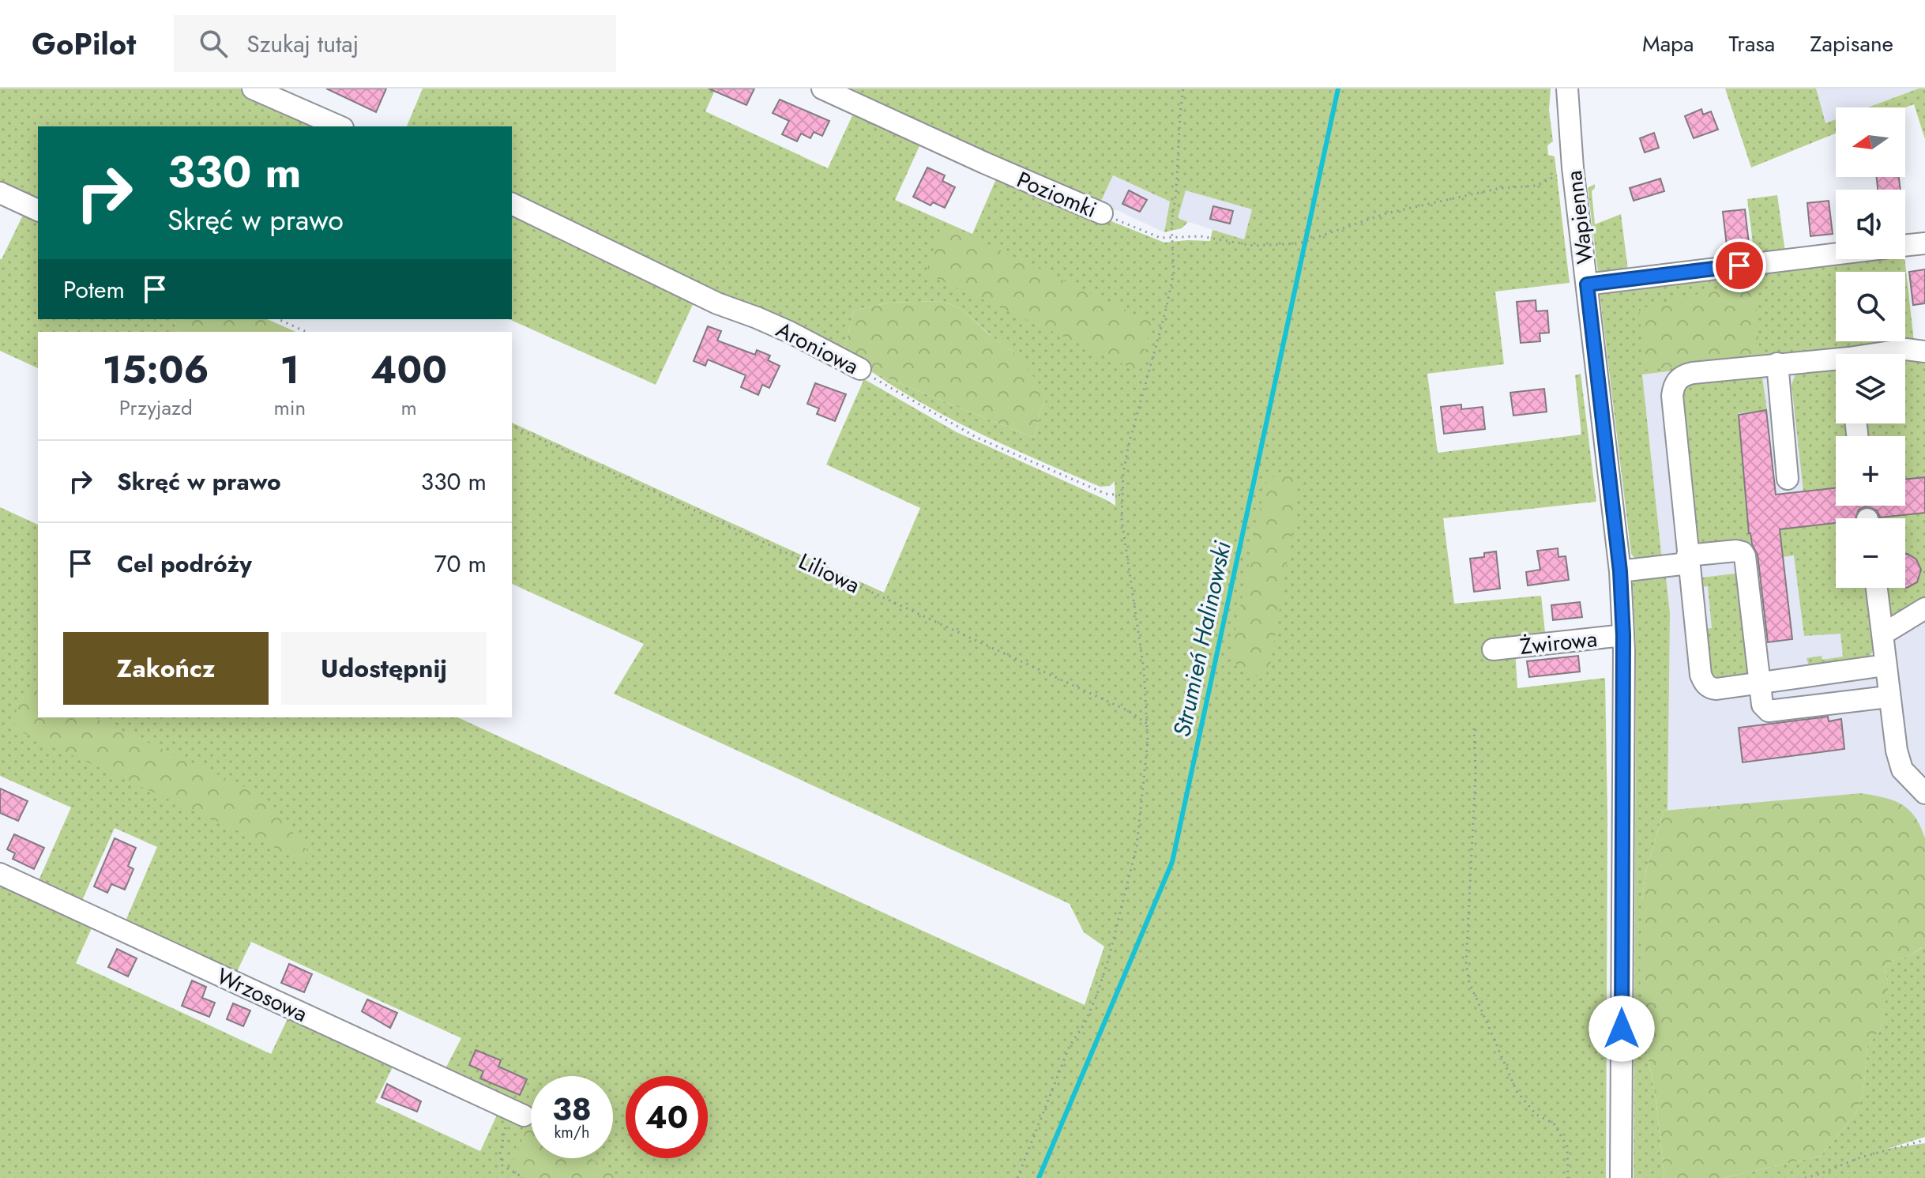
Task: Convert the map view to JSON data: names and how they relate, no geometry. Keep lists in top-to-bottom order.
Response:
{
  "streets": {
    "street": [
      "Poziomki",
      "Wapienna",
      "Aroniowa",
      "Żwirowa",
      "Wrzosowa"
    ],
    "path": ["Liliowa"]
  },
  "crossings": [
    ["Poziomki", "Wapienna"],
    ["Wapienna", "Żwirowa"]
  ],
  "water": ["Strumień Halinowski"],
  "north": "left",
  "page": {
    "header": "GoPilot",
    "search": "Szukaj tutaj",
    "nav": ["Mapa", "Trasa", "Zapisane"],
    "map_buttons": ["+", "−"],
    "turn": ["330 m", "Skręć w prawo"],
    "then": "Potem",
    "eta": [
      "15:06",
      "Przyjazd",
      "1",
      "min",
      "400",
      "m"
    ],
    "list": [
      {
        "name": "Skręć w prawo",
        "value": "330 m"
      },
      {
        "name": "Cel podróży",
        "value": "70 m"
      }
    ],
    "buttons": ["Zakończ", "Udostępnij"],
    "speed": "38 km/h",
    "limit": "40"
  }
}
